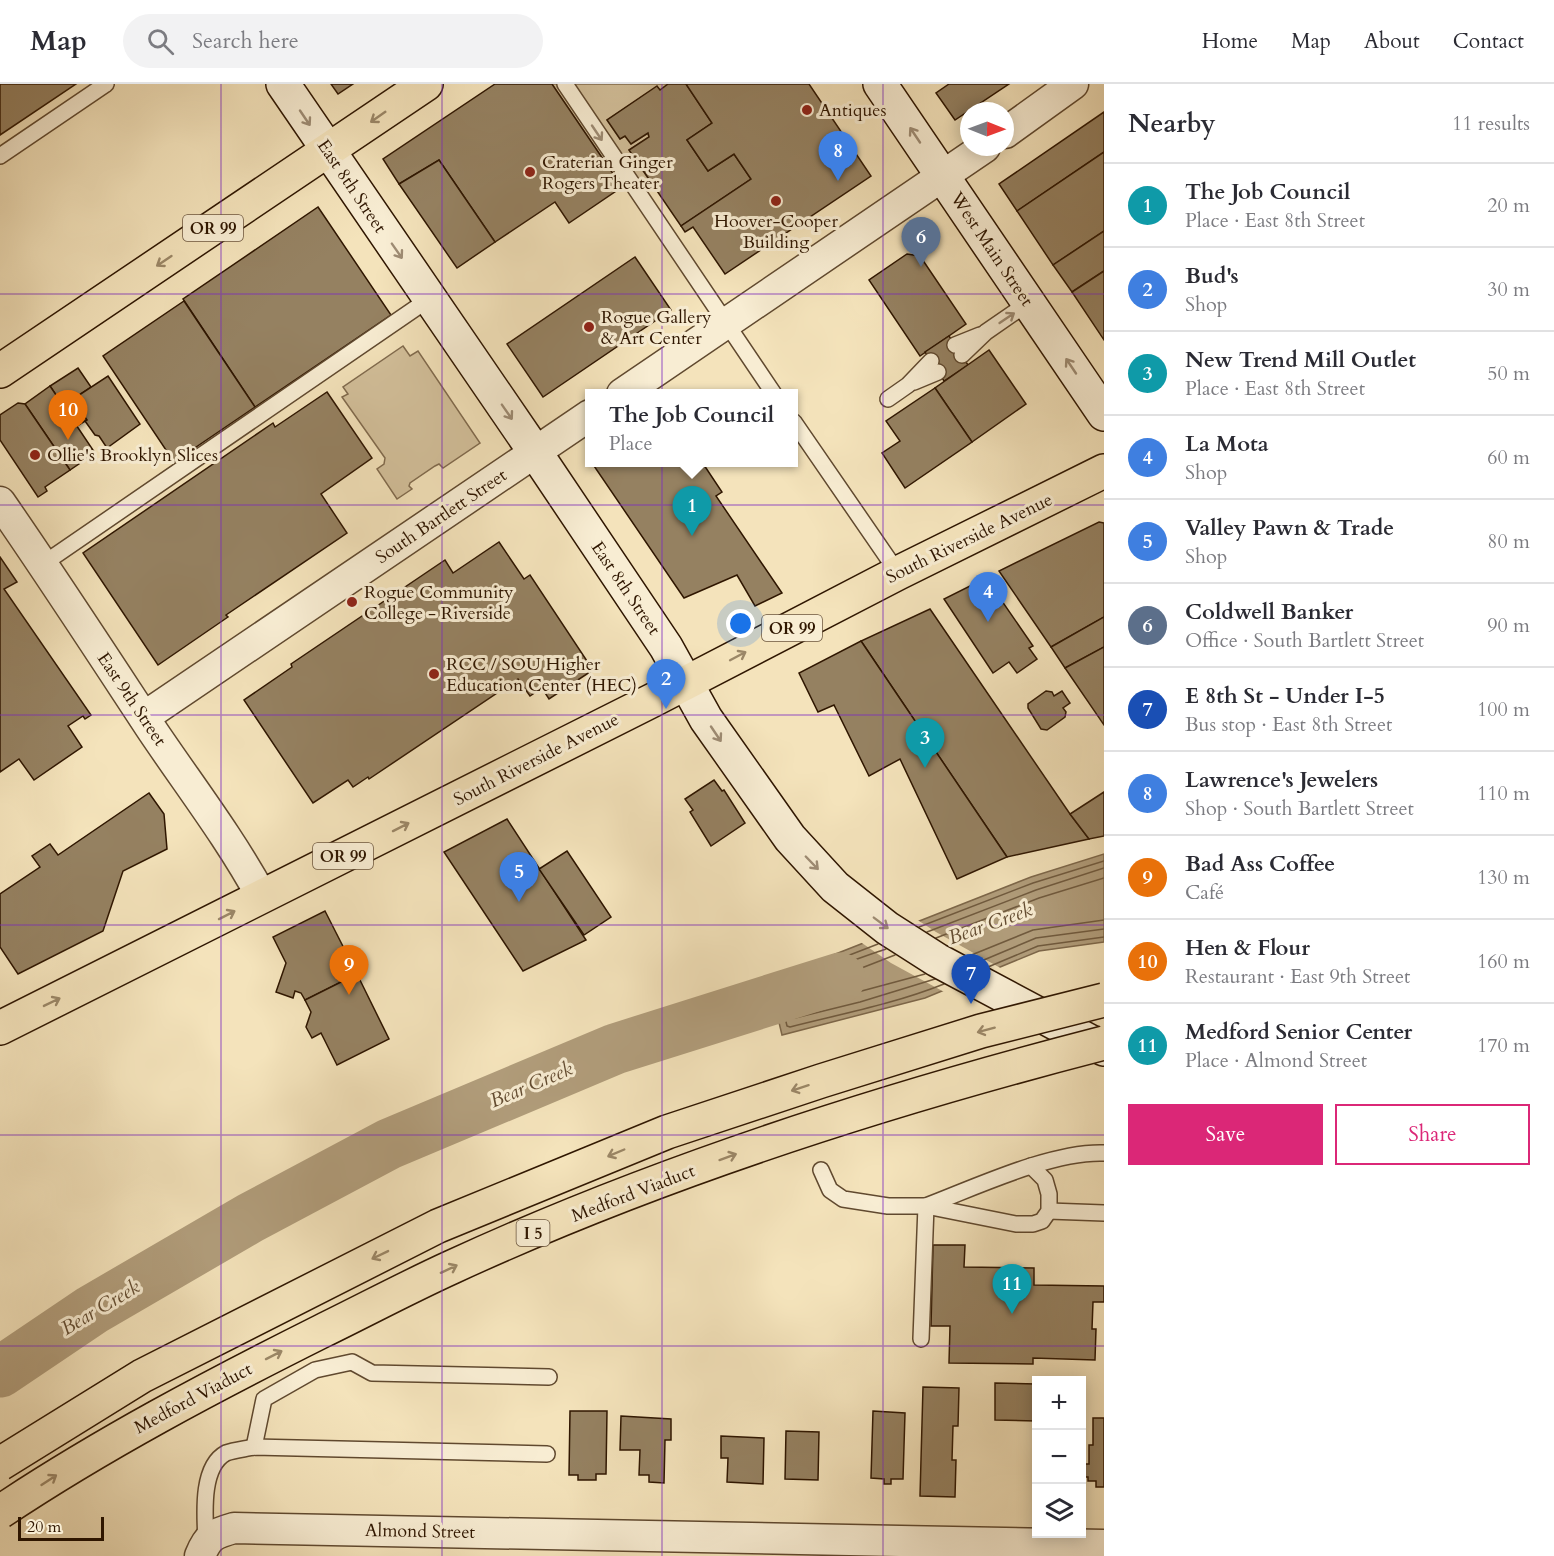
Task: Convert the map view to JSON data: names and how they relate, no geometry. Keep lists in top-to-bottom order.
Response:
{
  "streets": {
    "main road": [
      "East 8th Street",
      "OR 99",
      "West Main Street",
      "South Riverside Avenue",
      "Medford Viaduct",
      "I 5"
    ],
    "street": ["South Bartlett Street", "East 9th Street", "Almond Street"]
  },
  "crossings": [
    ["East 8th Street", "OR 99"],
    ["East 8th Street", "South Bartlett Street"],
    ["East 8th Street", "South Riverside Avenue"],
    ["South Bartlett Street", "East 9th Street"],
    ["South Riverside Avenue", "East 9th Street"]
  ],
  "one_way": ["East 8th Street", "West Main Street", "South Riverside Avenue"],
  "water": ["Bear Creek"],
  "places": [
    "Antiques",
    "Craterian Ginger Rogers Theater",
    "Hoover-Cooper Building",
    "Rogue Gallery & Art Center",
    "Ollie's Brooklyn Slices",
    "Rogue Community College - Riverside",
    "RCC / SOU Higher Education Center (HEC)"
  ],
  "scale_bar": "20 m",
  "north": "right",
  "page": {
    "header": "Map",
    "search": "Search here",
    "nav": [
      "Home",
      "Map",
      "About",
      "Contact"
    ],
    "heading": ["Nearby", "11 results"],
    "pins": [
      "8",
      "6",
      "10",
      "1",
      "4",
      "2",
      "3",
      "5",
      "9",
      "7",
      "11"
    ],
    "list": [
      {
        "mark": "1",
        "name": "The Job Council",
        "note": "Place · East 8th Street",
        "value": "20 m"
      },
      {
        "mark": "2",
        "name": "Bud's",
        "note": "Shop",
        "value": "30 m"
      },
      {
        "mark": "3",
        "name": "New Trend Mill Outlet",
        "note": "Place · East 8th Street",
        "value": "50 m"
      },
      {
        "mark": "4",
        "name": "La Mota",
        "note": "Shop",
        "value": "60 m"
      },
      {
        "mark": "5",
        "name": "Valley Pawn & Trade",
        "note": "Shop",
        "value": "80 m"
      },
      {
        "mark": "6",
        "name": "Coldwell Banker",
        "note": "Office · South Bartlett Street",
        "value": "90 m"
      },
      {
        "mark": "7",
        "name": "E 8th St - Under I-5",
        "note": "Bus stop · East 8th Street",
        "value": "100 m"
      },
      {
        "mark": "8",
        "name": "Lawrence's Jewelers",
        "note": "Shop · South Bartlett Street",
        "value": "110 m"
      },
      {
        "mark": "9",
        "name": "Bad Ass Coffee",
        "note": "Café",
        "value": "130 m"
      },
      {
        "mark": "10",
        "name": "Hen & Flour",
        "note": "Restaurant · East 9th Street",
        "value": "160 m"
      },
      {
        "mark": "11",
        "name": "Medford Senior Center",
        "note": "Place · Almond Street",
        "value": "170 m"
      }
    ],
    "popup": ["The Job Council", "Place"],
    "buttons": ["Save", "Share"],
    "map_buttons": ["+", "−"],
    "scale": "20 m"
  }
}
